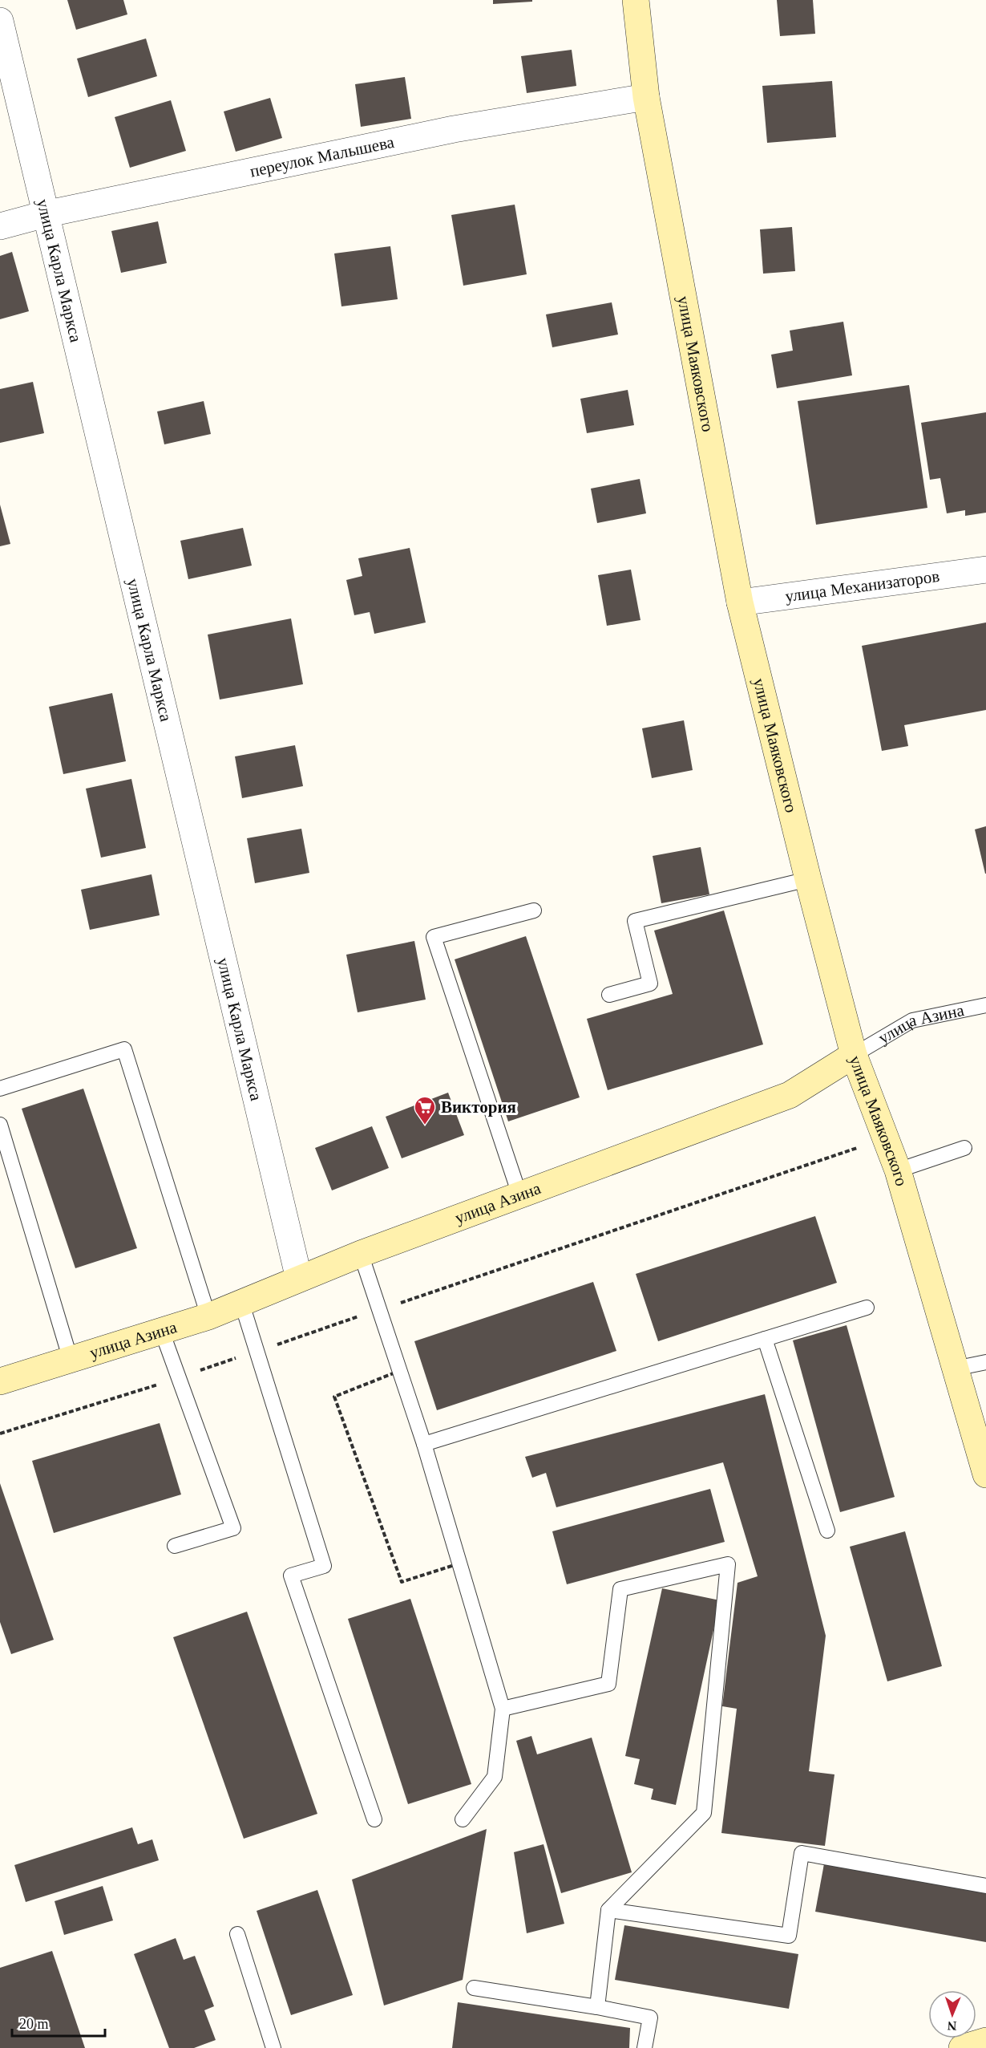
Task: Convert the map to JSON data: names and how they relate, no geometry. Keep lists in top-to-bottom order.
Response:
{
  "streets": {
    "street": [
      "переулок Малышева",
      "улица Карла Маркса",
      "улица Маяковского",
      "улица Механизаторов",
      "улица Азина"
    ]
  },
  "crossings": [
    ["переулок Малышева", "улица Карла Маркса"],
    ["переулок Малышева", "улица Маяковского"],
    ["улица Карла Маркса", "улица Азина"],
    ["улица Маяковского", "улица Механизаторов"],
    ["улица Маяковского", "улица Азина"]
  ],
  "places": {
    "supermarket": ["Виктория"]
  },
  "scale_bar": "20 m",
  "north": "bottom"
}
